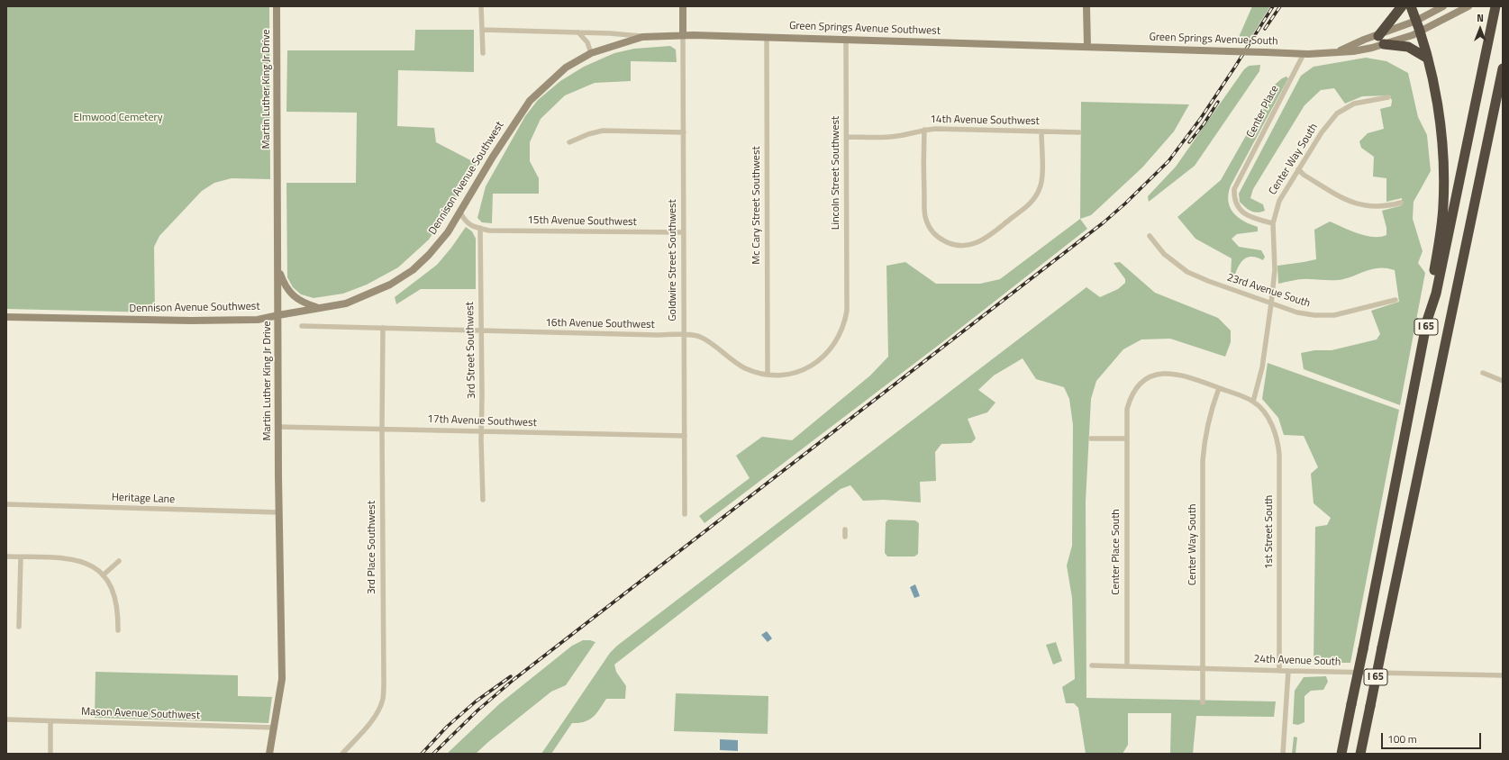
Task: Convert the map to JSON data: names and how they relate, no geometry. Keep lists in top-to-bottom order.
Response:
{
  "streets": {
    "highway": ["I 65"],
    "main road": [
      "Green Springs Avenue Southwest",
      "Green Springs Avenue South",
      "Martin Luther King Jr Drive",
      "Dennison Avenue Southwest",
      "Goldwire Street Southwest"
    ],
    "street": [
      "Center Place",
      "14th Avenue Southwest",
      "Center Way South",
      "Lincoln Street Southwest",
      "Mc Cary Street Southwest",
      "15th Avenue Southwest",
      "23rd Avenue South",
      "16th Avenue Southwest",
      "3rd Street Southwest",
      "17th Avenue Southwest",
      "Heritage Lane",
      "1st Street South",
      "3rd Place Southwest",
      "Center Place South",
      "24th Avenue South",
      "Mason Avenue Southwest"
    ]
  },
  "crossings": [
    ["Green Springs Avenue Southwest", "Green Springs Avenue South"],
    ["Green Springs Avenue Southwest", "Lincoln Street Southwest"],
    ["Green Springs Avenue Southwest", "Dennison Avenue Southwest"],
    ["Green Springs Avenue Southwest", "Mc Cary Street Southwest"],
    ["Green Springs Avenue Southwest", "Goldwire Street Southwest"],
    ["Green Springs Avenue South", "Center Place"],
    ["Martin Luther King Jr Drive", "Dennison Avenue Southwest"],
    ["Martin Luther King Jr Drive", "17th Avenue Southwest"],
    ["Martin Luther King Jr Drive", "Heritage Lane"],
    ["Martin Luther King Jr Drive", "Mason Avenue Southwest"],
    ["Center Place", "Center Way South"],
    ["14th Avenue Southwest", "Lincoln Street Southwest"],
    ["Center Way South", "23rd Avenue South"],
    ["Center Way South", "1st Street South"],
    ["Center Way South", "Center Place South"],
    ["Center Way South", "24th Avenue South"],
    ["Lincoln Street Southwest", "16th Avenue Southwest"],
    ["Mc Cary Street Southwest", "16th Avenue Southwest"],
    ["15th Avenue Southwest", "Goldwire Street Southwest"],
    ["15th Avenue Southwest", "3rd Street Southwest"],
    ["Goldwire Street Southwest", "16th Avenue Southwest"],
    ["Goldwire Street Southwest", "17th Avenue Southwest"],
    ["16th Avenue Southwest", "3rd Street Southwest"],
    ["16th Avenue Southwest", "3rd Place Southwest"],
    ["3rd Street Southwest", "17th Avenue Southwest"],
    ["17th Avenue Southwest", "3rd Place Southwest"],
    ["1st Street South", "Center Place South"],
    ["1st Street South", "24th Avenue South"],
    ["Center Place South", "24th Avenue South"]
  ],
  "parks": ["Elmwood Cemetery"],
  "scale_bar": "100 m",
  "north": "top"
}
